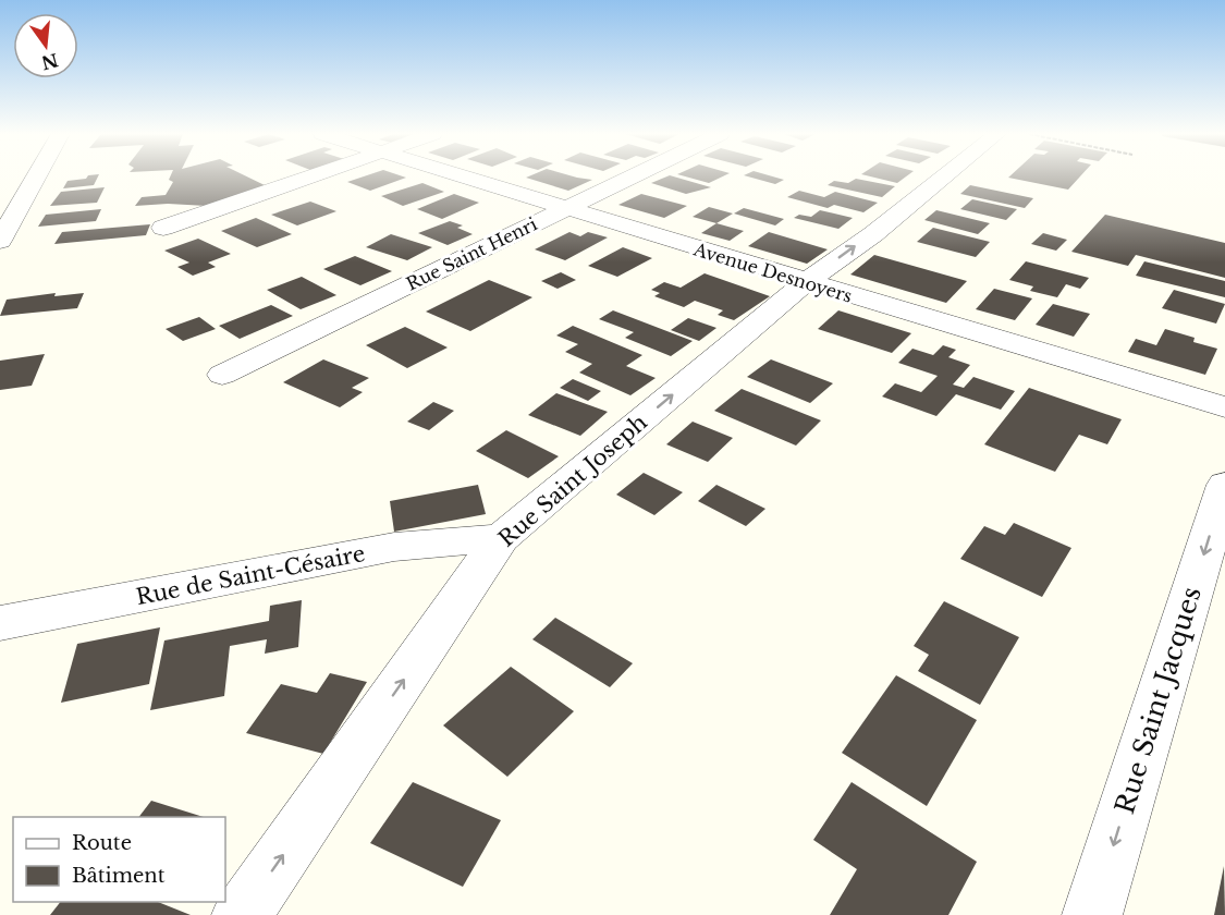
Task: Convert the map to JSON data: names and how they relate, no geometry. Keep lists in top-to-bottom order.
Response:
{
  "streets": {
    "street": [
      "Rue Saint Henri",
      "Avenue Desnoyers",
      "Rue Saint Joseph",
      "Rue de Saint-Césaire",
      "Rue Saint Jacques"
    ]
  },
  "crossings": [
    ["Rue Saint Henri", "Avenue Desnoyers"],
    ["Avenue Desnoyers", "Rue Saint Joseph"],
    ["Rue Saint Joseph", "Rue de Saint-Césaire"]
  ],
  "one_way": ["Rue Saint Joseph", "Rue Saint Jacques"],
  "legend": ["Route", "Bâtiment"],
  "north": "bottom"
}
